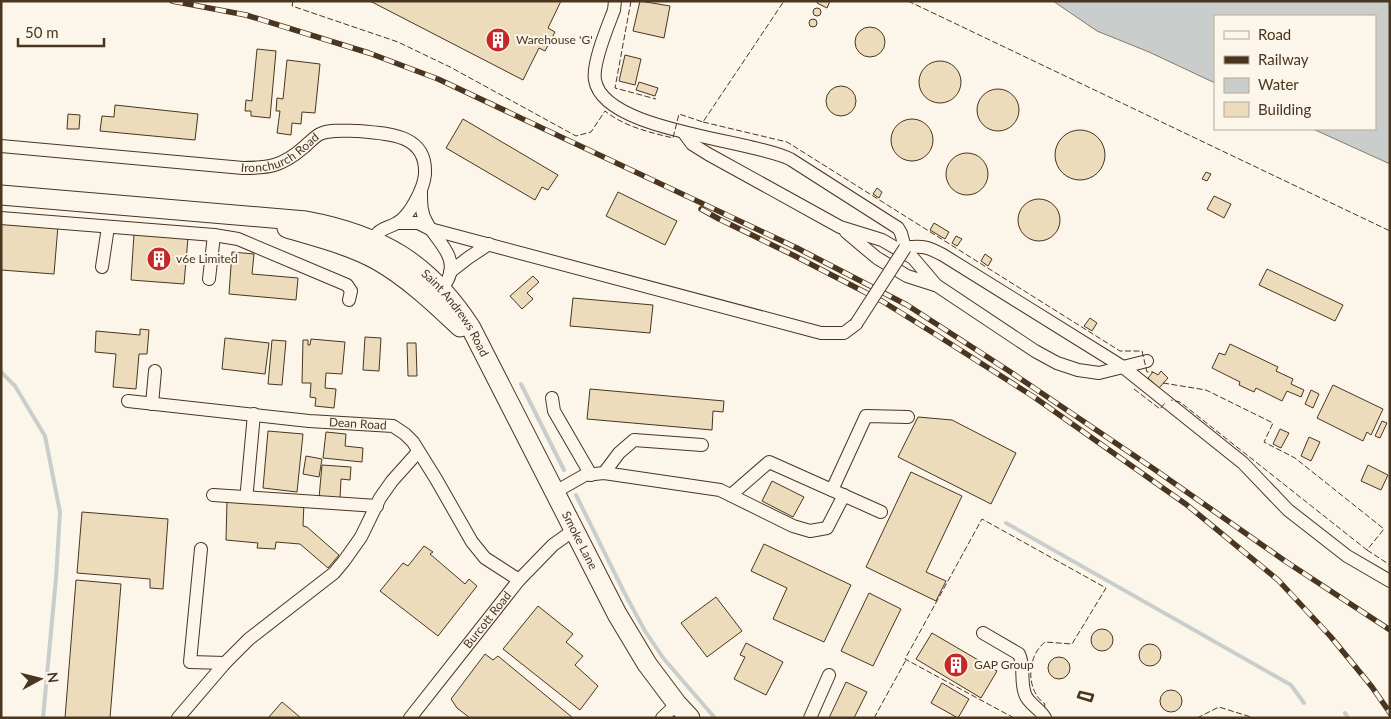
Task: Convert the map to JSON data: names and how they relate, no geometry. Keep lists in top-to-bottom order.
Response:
{
  "streets": {
    "highway": ["Saint Andrews Road", "Smoke Lane"],
    "street": ["Ironchurch Road", "Dean Road", "Burcott Road"]
  },
  "crossings": [
    ["Ironchurch Road", "Saint Andrews Road"],
    ["Saint Andrews Road", "Smoke Lane"],
    ["Dean Road", "Burcott Road"],
    ["Smoke Lane", "Burcott Road"]
  ],
  "places": {
    "building": ["Warehouse 'G'", "v6e Limited", "GAP Group"]
  },
  "legend": [
    "Road",
    "Railway",
    "Water",
    "Building"
  ],
  "scale_bar": "50 m",
  "north": "right"
}
